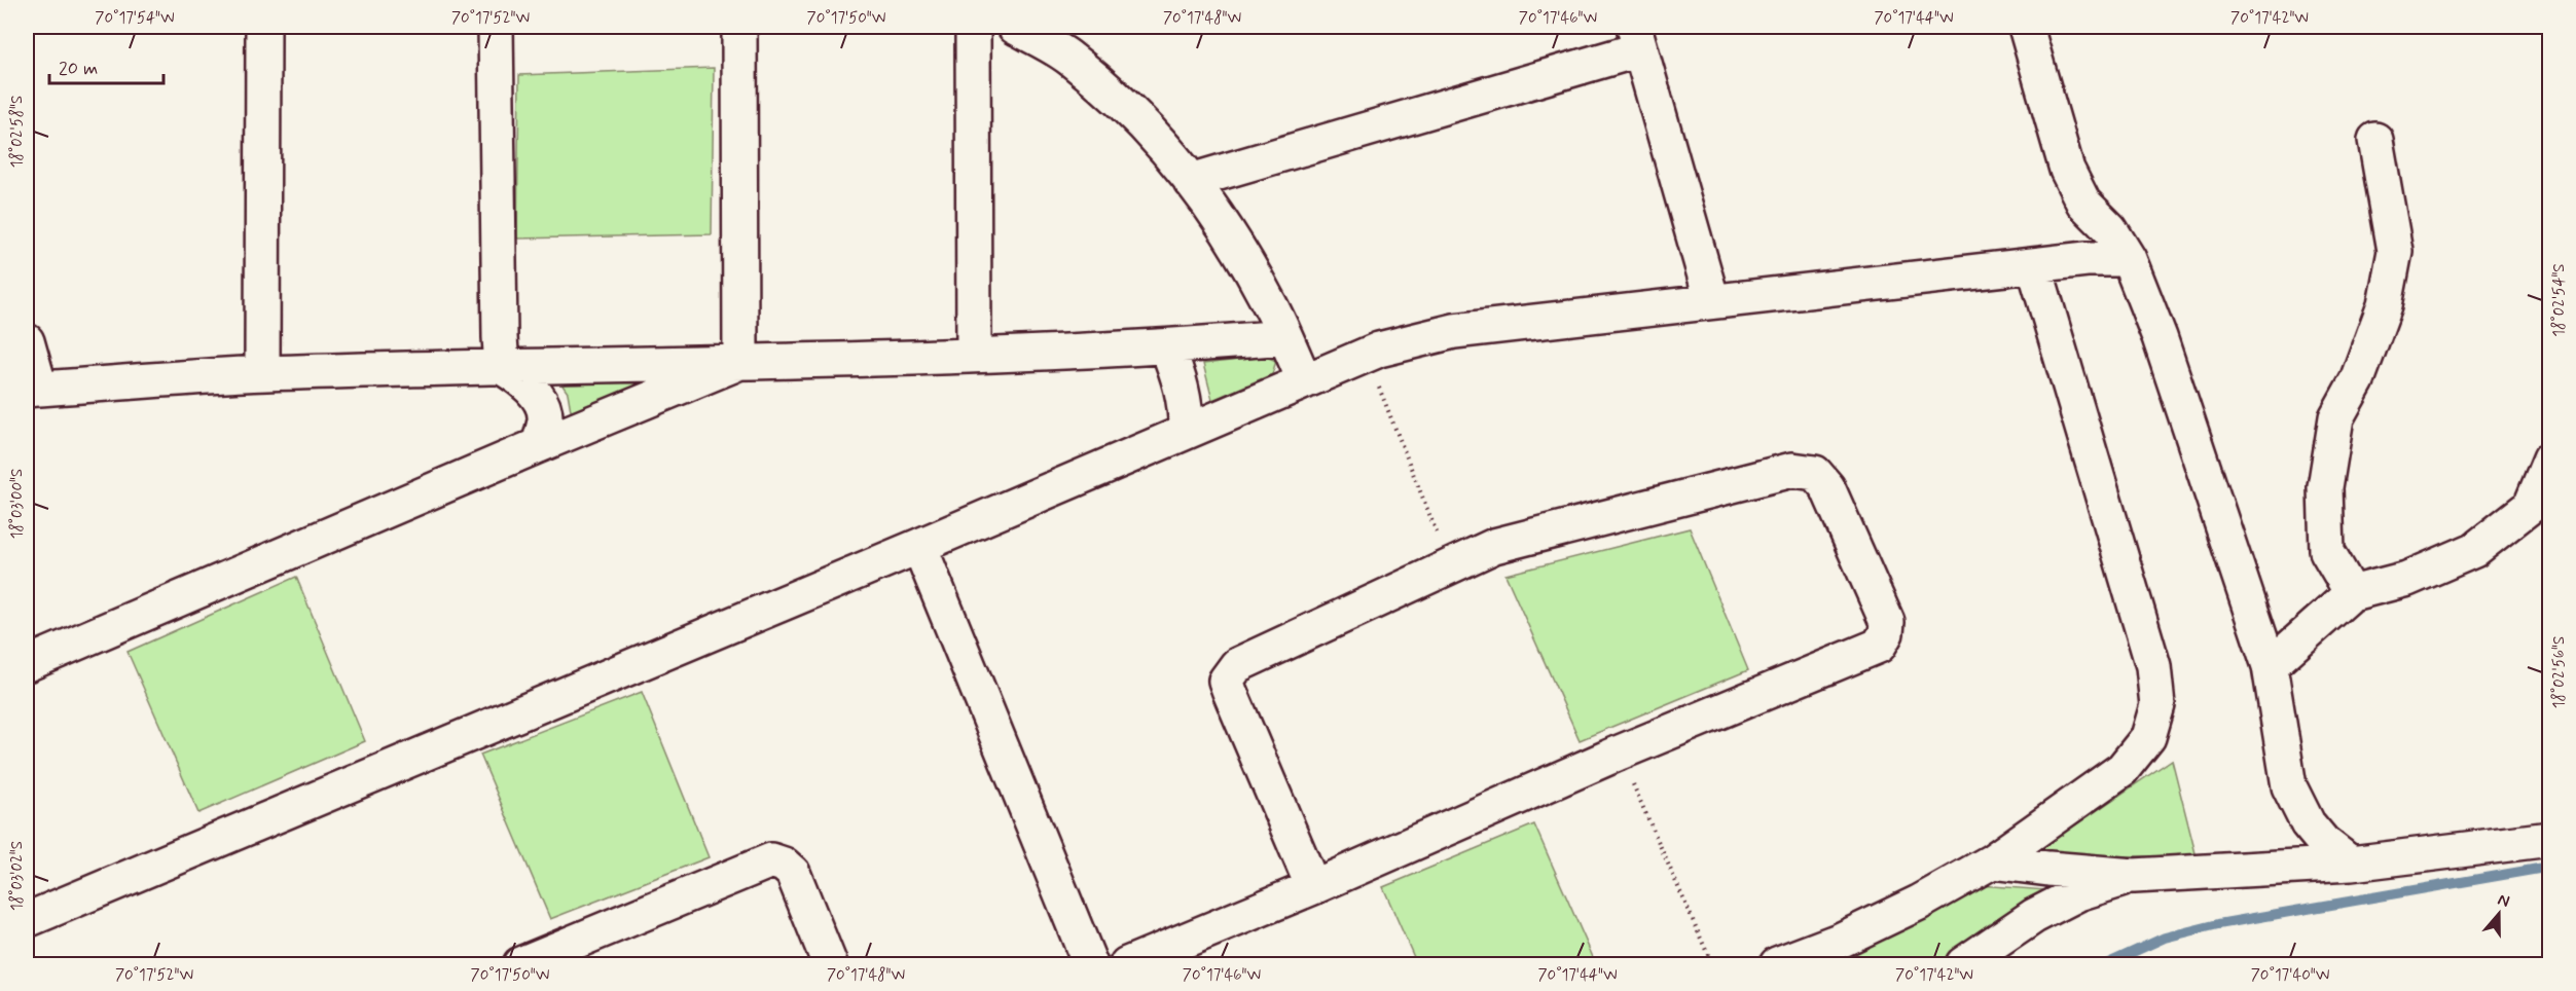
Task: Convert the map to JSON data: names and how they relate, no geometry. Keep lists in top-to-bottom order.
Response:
{
  "scale_bar": "20 m",
  "north": "top",
  "coordinates": [
    "70°17'54\"W",
    "70°17'52\"W",
    "70°17'50\"W",
    "70°17'48\"W",
    "70°17'46\"W",
    "70°17'44\"W",
    "70°17'42\"W",
    "18°02'58\"S",
    "18°02'54\"S",
    "18°03'00\"S",
    "18°02'56\"S",
    "18°03'02\"S",
    "70°17'40\"W"
  ]
}
